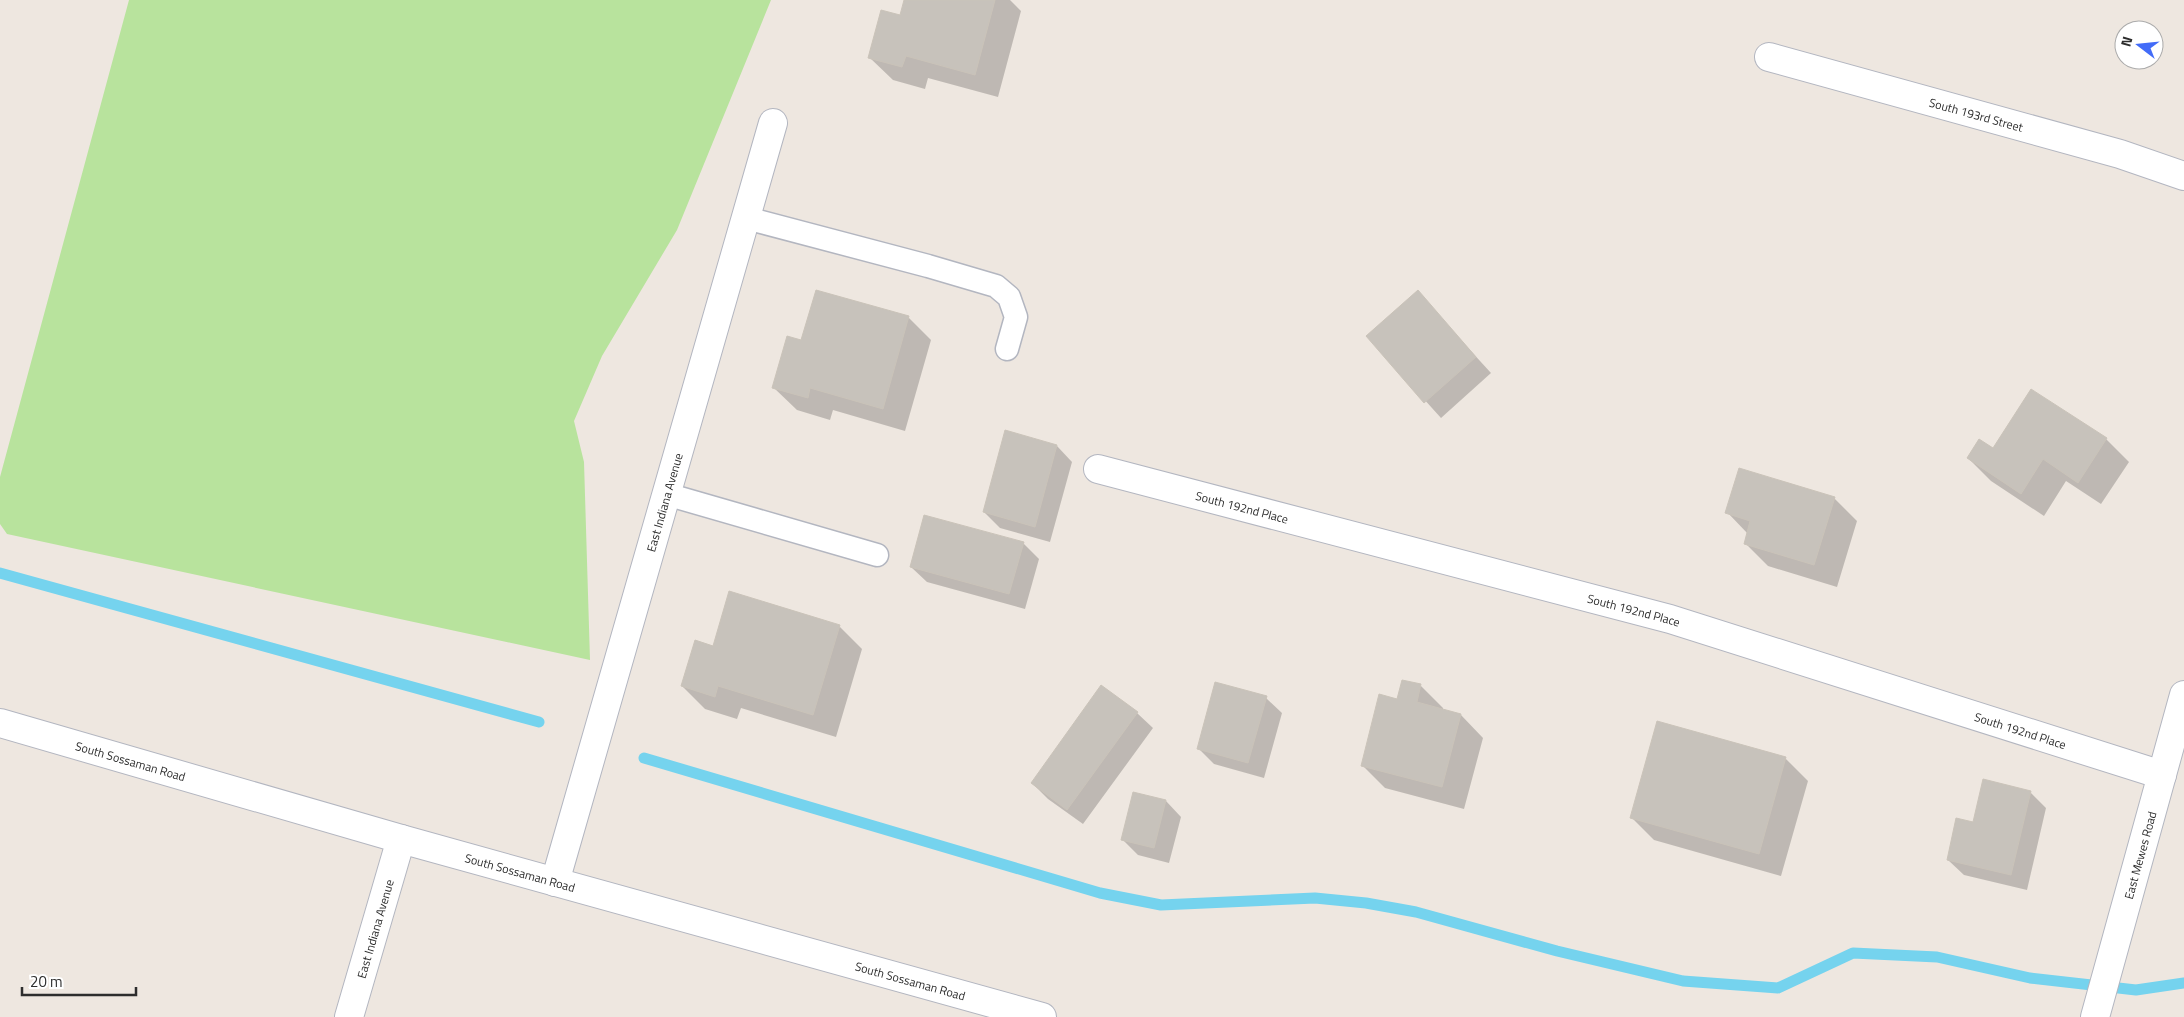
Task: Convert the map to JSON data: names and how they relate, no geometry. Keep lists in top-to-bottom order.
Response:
{
  "streets": {
    "street": [
      "South 193rd Street",
      "East Indiana Avenue",
      "South 192nd Place",
      "South Sossaman Road",
      "East Mewes Road"
    ]
  },
  "crossings": [
    ["East Indiana Avenue", "South Sossaman Road"],
    ["South 192nd Place", "East Mewes Road"]
  ],
  "scale_bar": "20 m",
  "north": "left"
}
